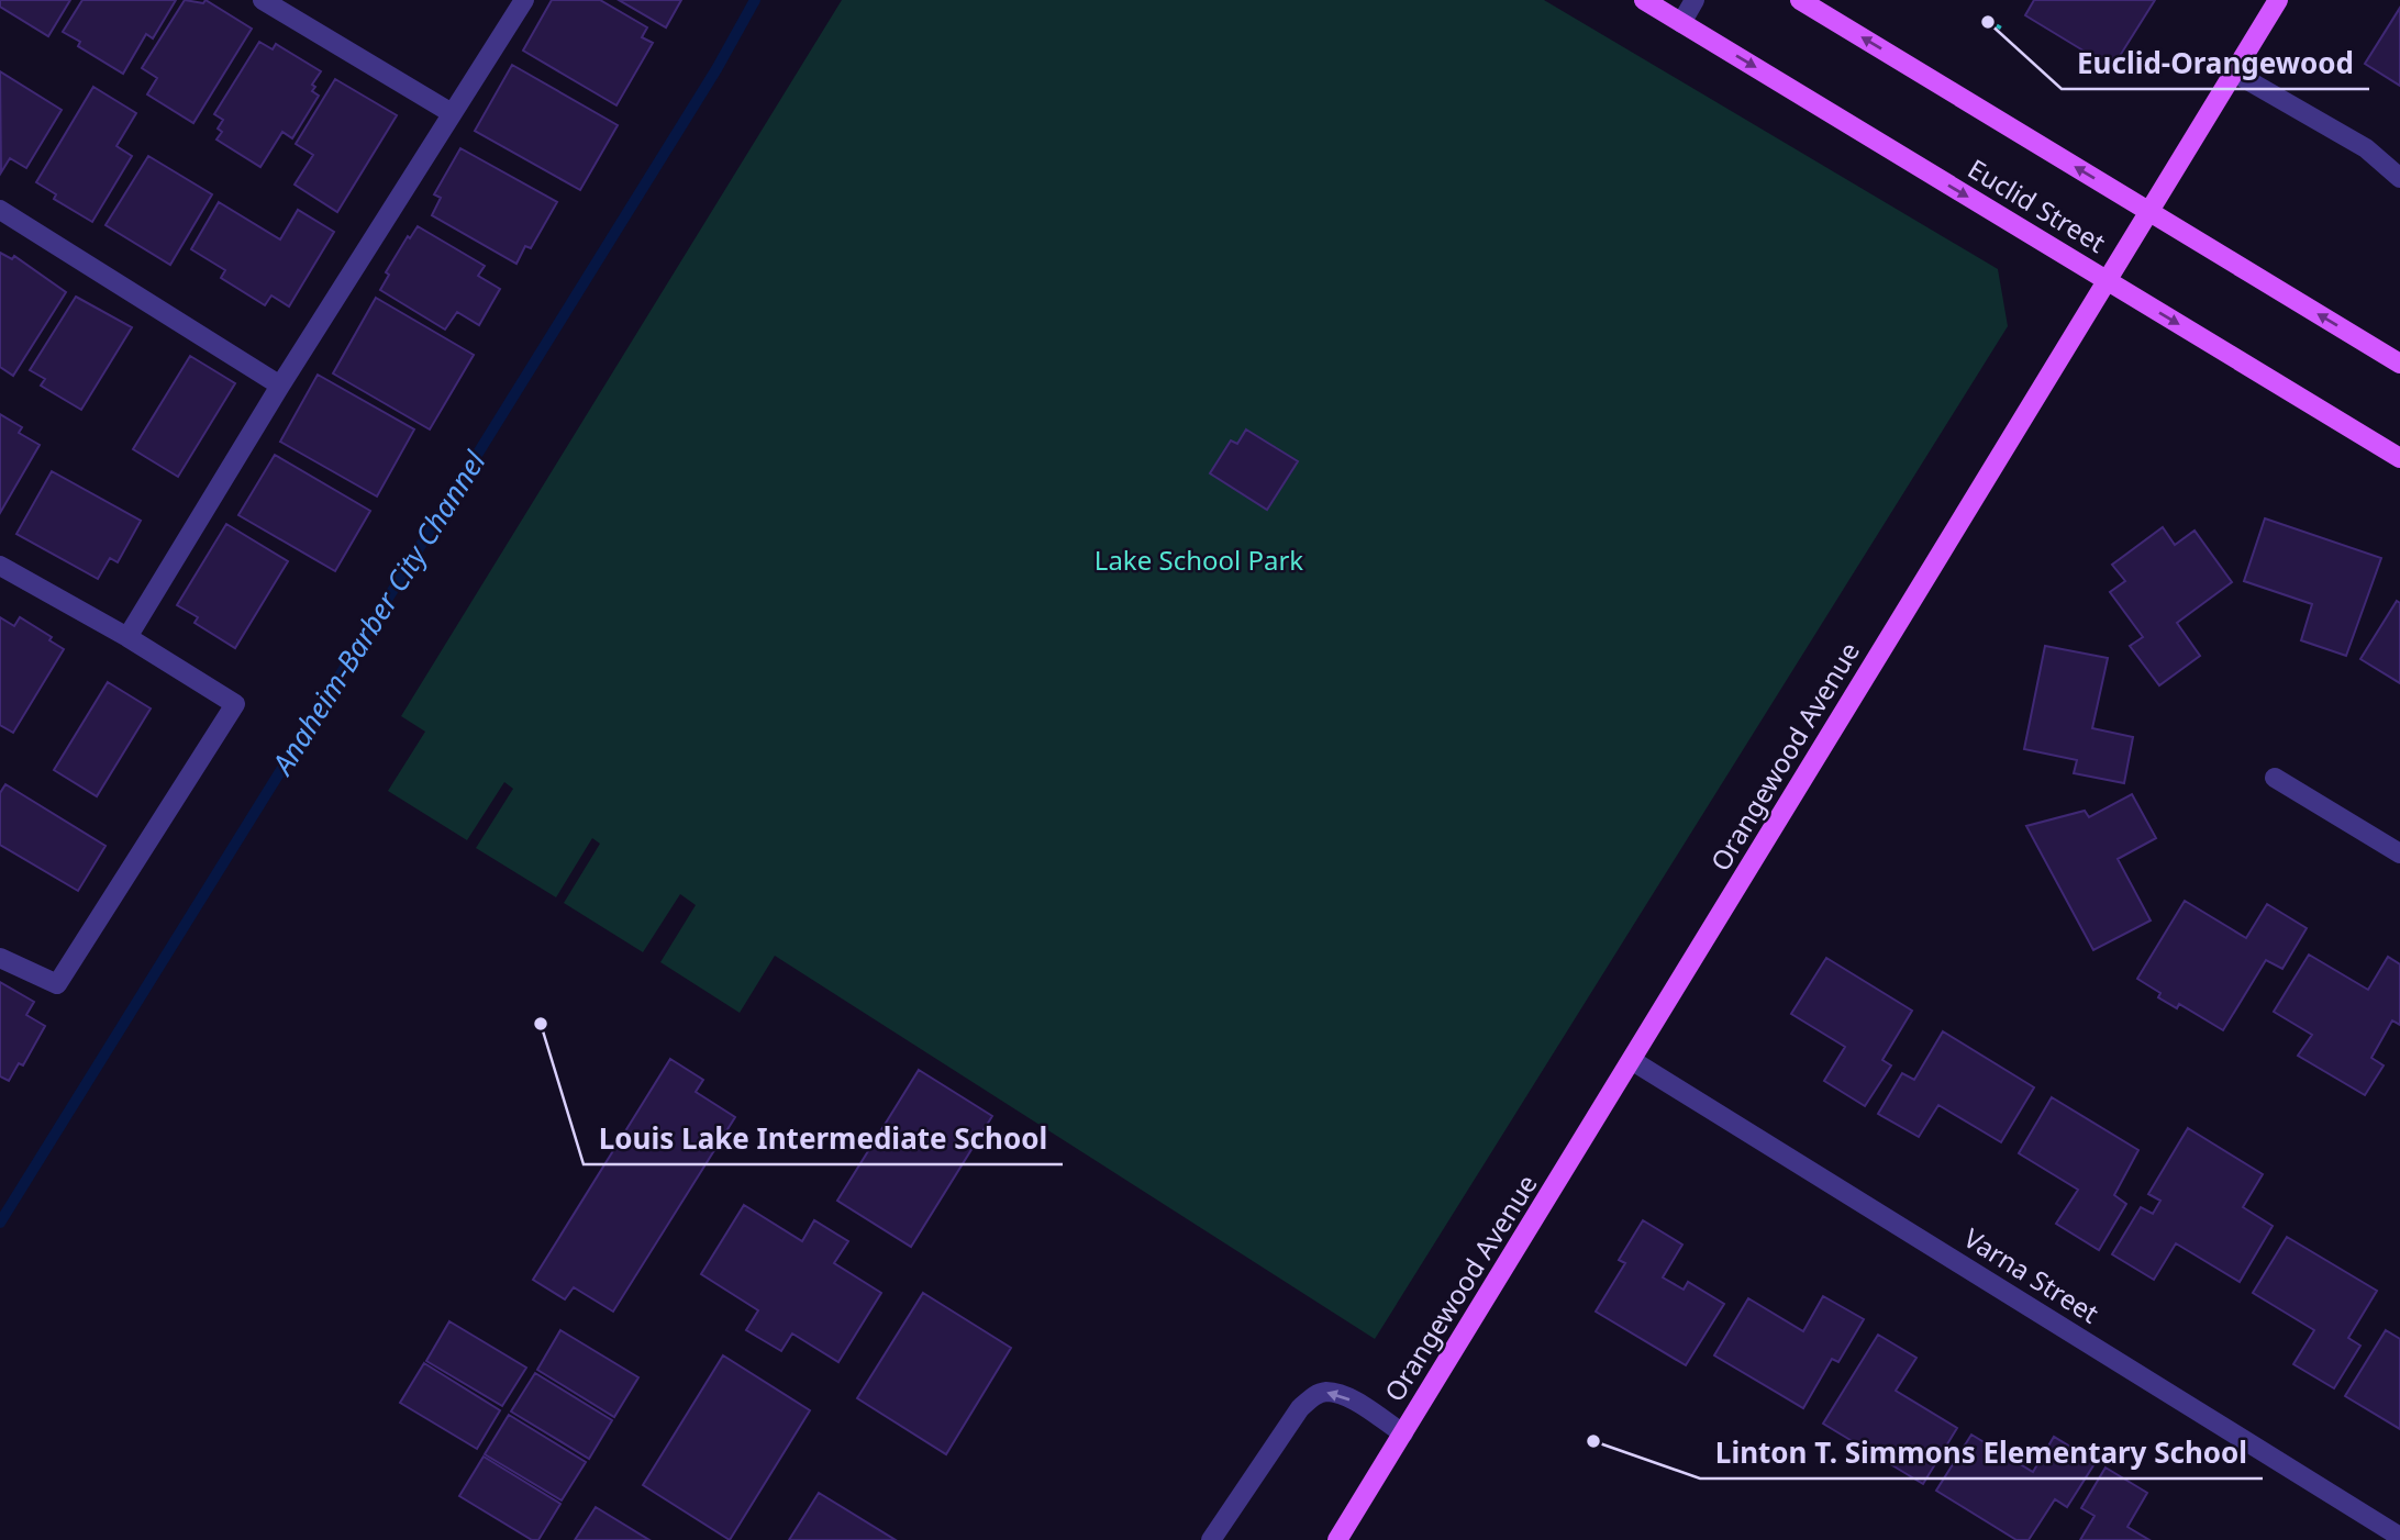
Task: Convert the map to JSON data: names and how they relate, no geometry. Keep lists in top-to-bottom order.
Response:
{
  "streets": {
    "main road": ["Euclid Street", "Orangewood Avenue"],
    "street": ["Varna Street"]
  },
  "crossings": [
    ["Euclid Street", "Orangewood Avenue"],
    ["Orangewood Avenue", "Varna Street"]
  ],
  "water": ["Anaheim-Barber City Channel"],
  "parks": ["Lake School Park"],
  "places": ["Euclid-Orangewood", "Louis Lake Intermediate School", "Linton T. Simmons Elementary School"]
}
